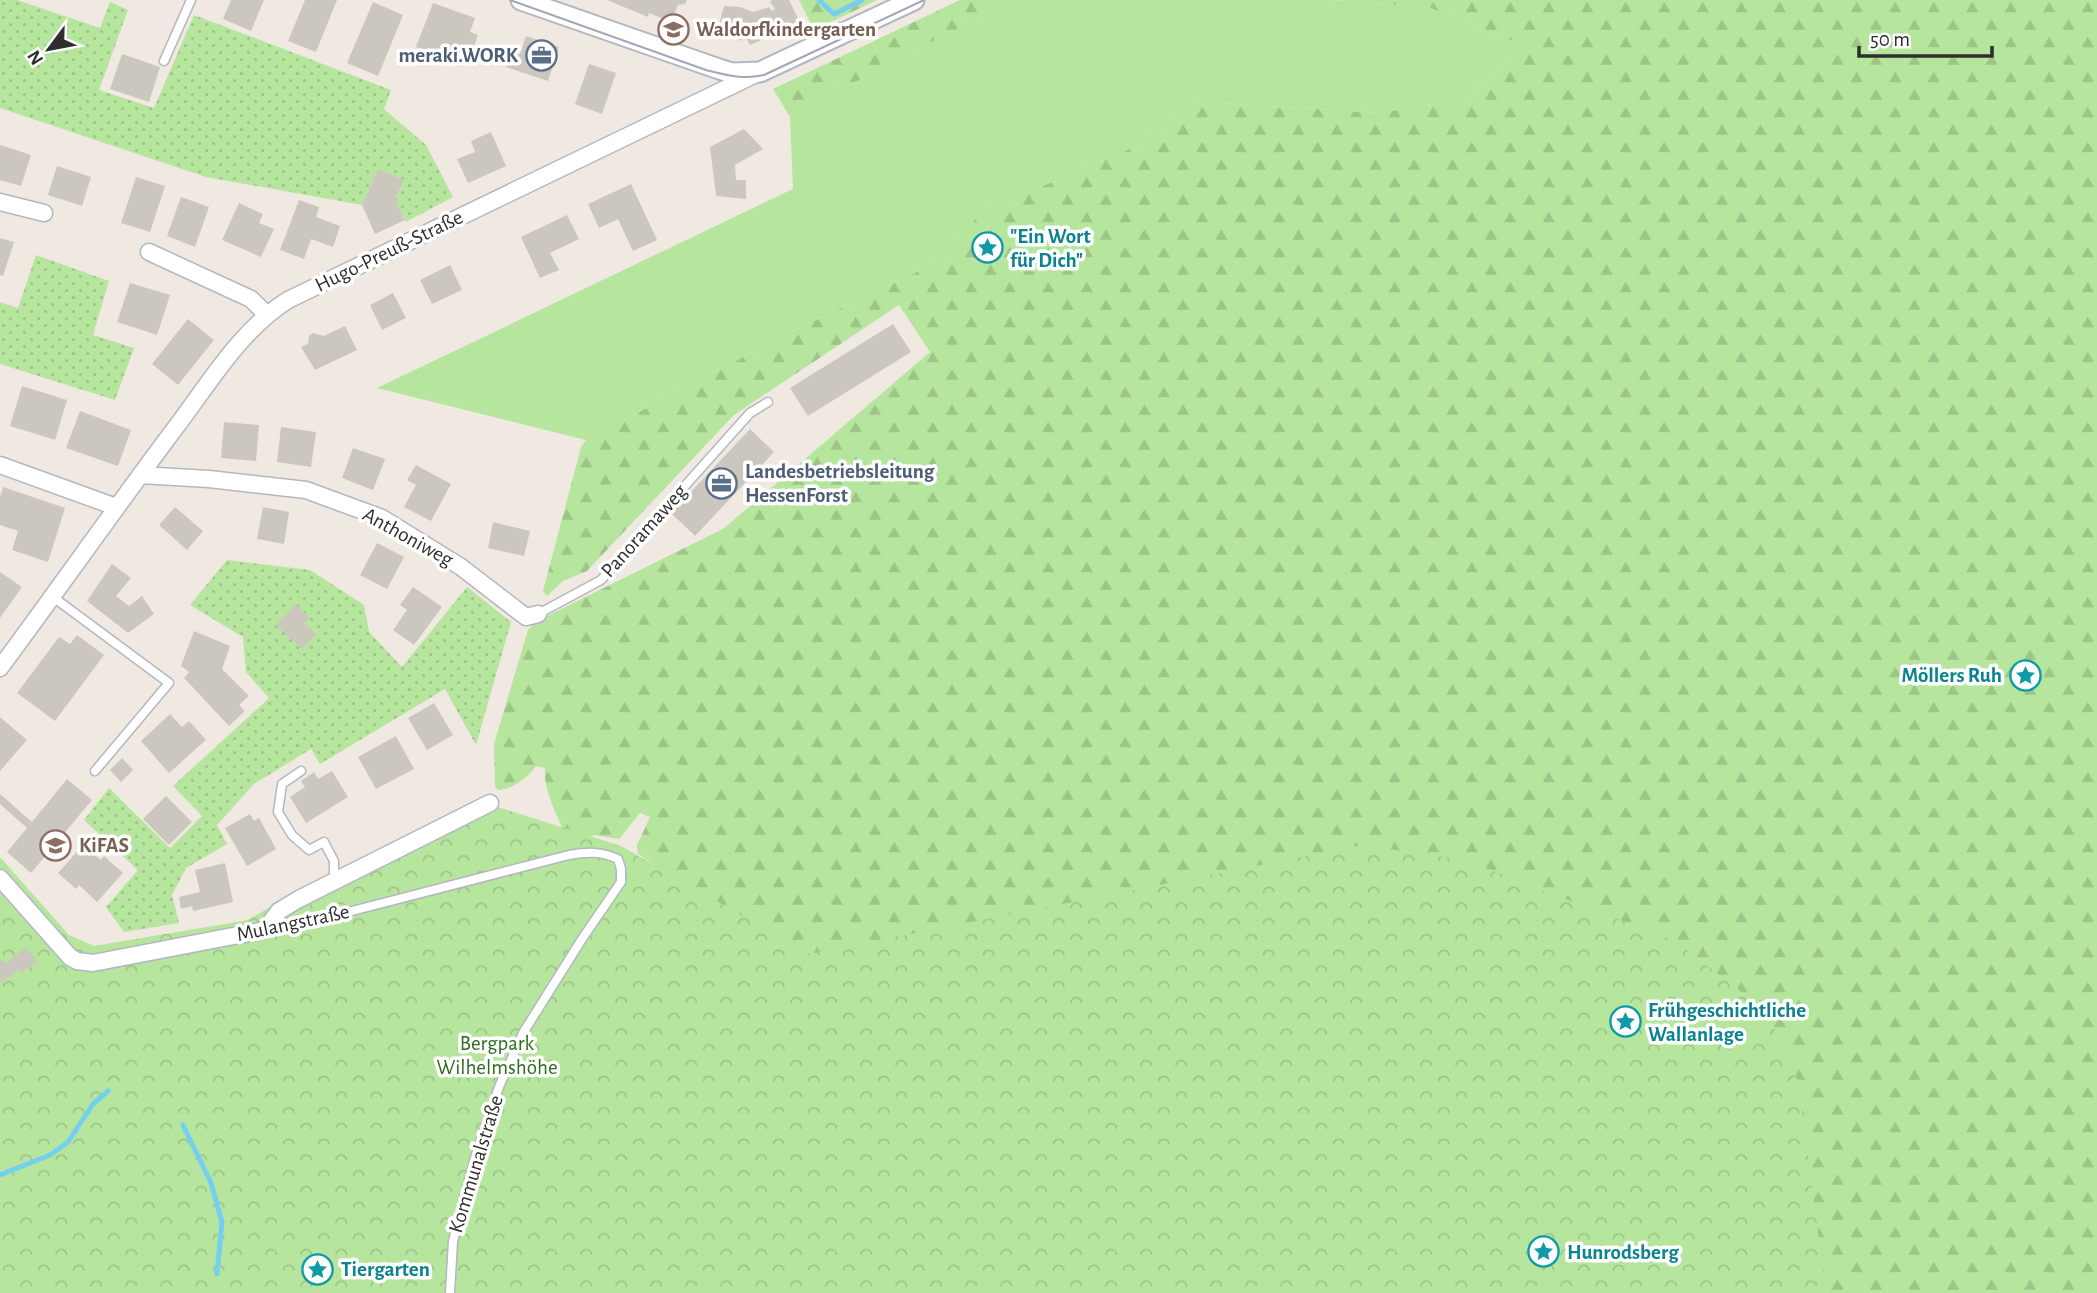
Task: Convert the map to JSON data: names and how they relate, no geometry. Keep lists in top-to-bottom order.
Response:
{
  "streets": {
    "street": ["Hugo-Preuß-Straße", "Anthoniweg", "Mulangstraße"],
    "lane": ["Panoramaweg", "Kommunalstraße"]
  },
  "crossings": [
    ["Hugo-Preuß-Straße", "Anthoniweg"],
    ["Panoramaweg", "Anthoniweg"],
    ["Mulangstraße", "Kommunalstraße"]
  ],
  "parks": ["Bergpark Wilhelmshöhe"],
  "places": {
    "school or university": ["Waldorfkindergarten", "KiFAS"],
    "office": ["meraki.WORK", "Landesbetriebsleitung HessenForst"],
    "place": [
      "\"Ein Wort für Dich\"",
      "Möllers Ruh",
      "Frühgeschichtliche Wallanlage",
      "Hunrodsberg",
      "Tiergarten"
    ]
  },
  "scale_bar": "50 m",
  "north": "bottom left"
}
